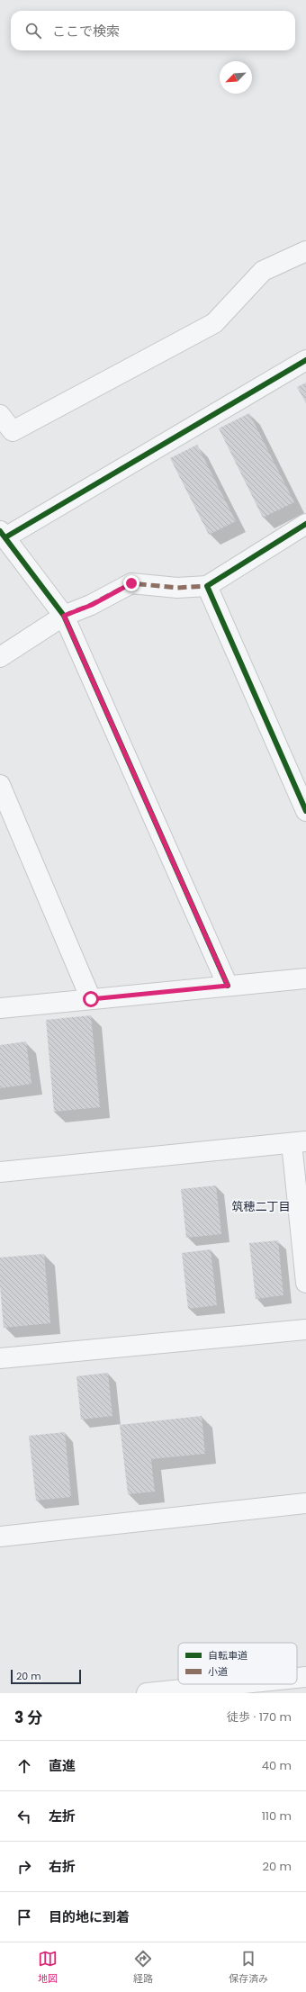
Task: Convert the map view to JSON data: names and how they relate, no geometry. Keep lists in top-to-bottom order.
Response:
{
  "districts": ["筑穂二丁目"],
  "legend": ["自転車道", "小道"],
  "scale_bar": "20 m",
  "north": "bottom left",
  "page": {
    "search": "ここで検索",
    "scale": "20 m",
    "heading": ["3 分", "徒歩 · 170 m"],
    "list": [
      ["直進", "40 m"],
      ["左折", "110 m"],
      ["右折", "20 m"],
      "目的地に到着"
    ],
    "nav": ["地図", "経路", "保存済み"]
  }
}
